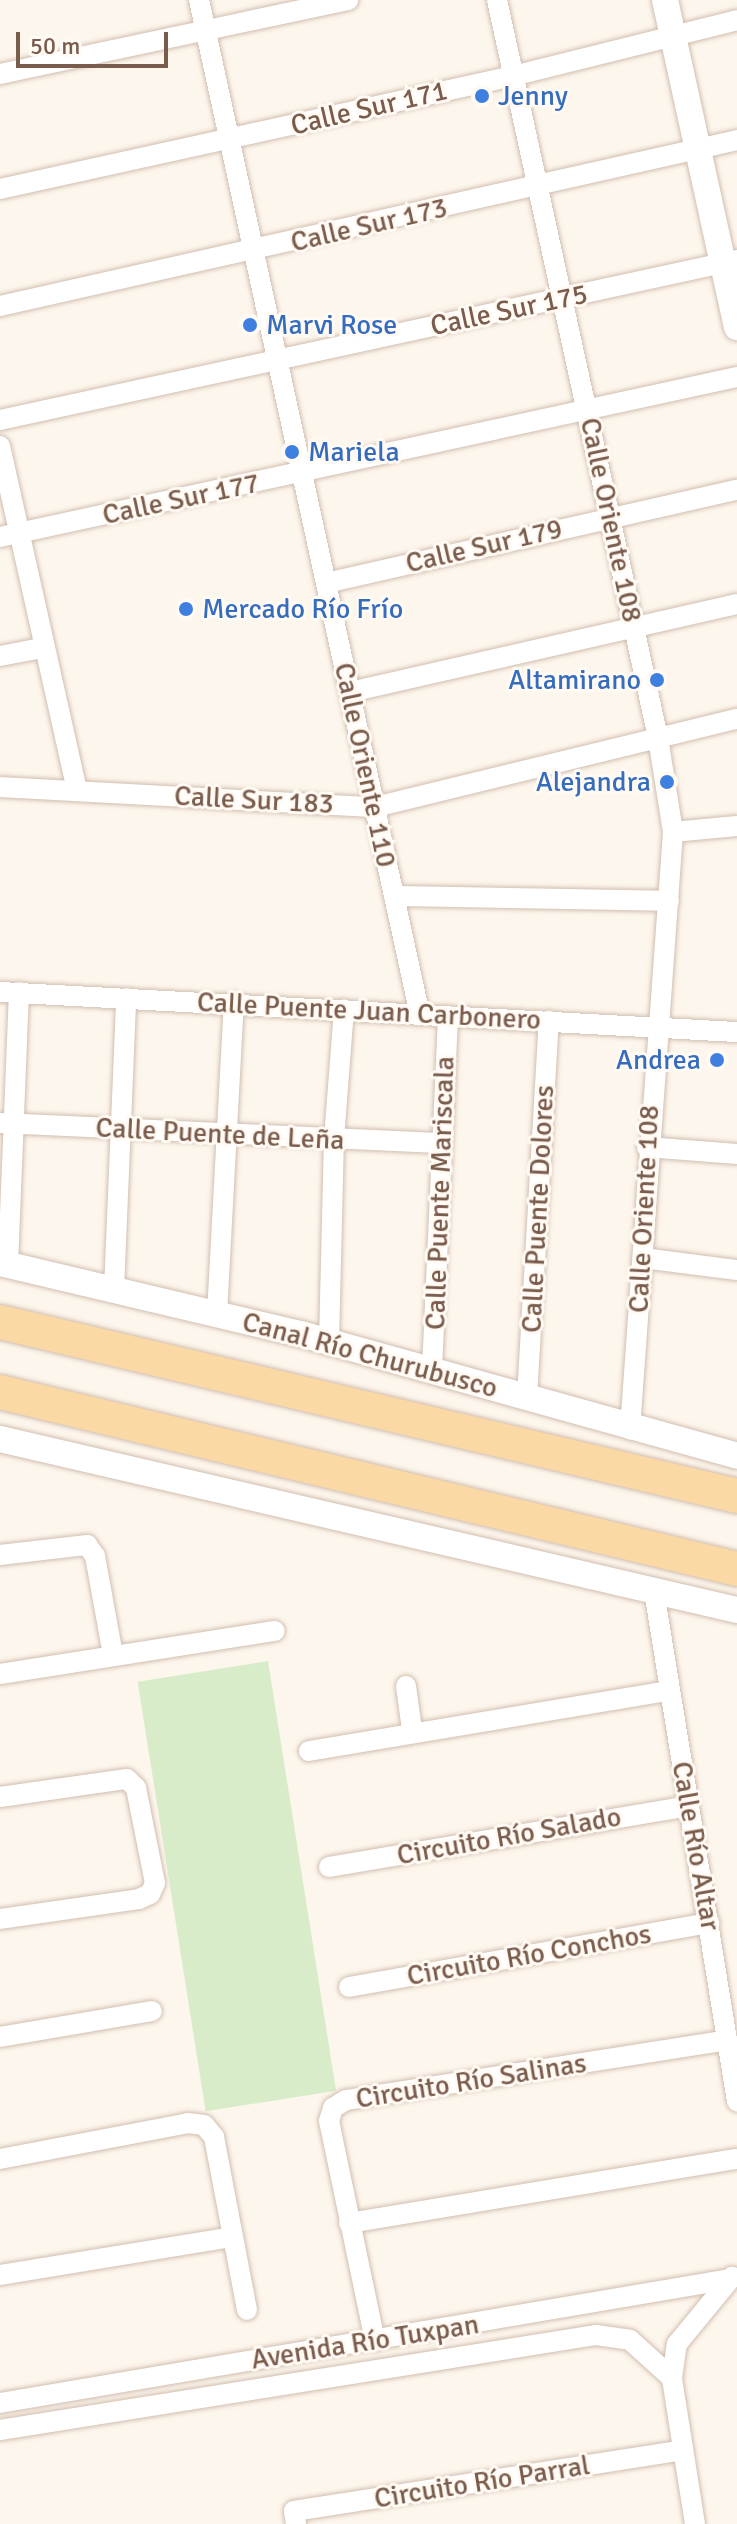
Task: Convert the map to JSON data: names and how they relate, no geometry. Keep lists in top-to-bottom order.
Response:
{
  "streets": {
    "main road": ["Canal Río Churubusco"],
    "street": [
      "Calle Sur 171",
      "Calle Sur 173",
      "Calle Sur 175",
      "Calle Sur 177",
      "Calle Oriente 108",
      "Calle Sur 179",
      "Calle Oriente 110",
      "Calle Sur 183",
      "Calle Puente Juan Carbonero",
      "Calle Puente de Leña",
      "Calle Puente Mariscala",
      "Calle Puente Dolores",
      "Circuito Río Salado",
      "Calle Río Altar",
      "Circuito Río Conchos",
      "Circuito Río Salinas",
      "Avenida Río Tuxpan",
      "Circuito Río Parral"
    ]
  },
  "crossings": [
    ["Calle Sur 171", "Calle Oriente 108"],
    ["Calle Sur 171", "Calle Oriente 110"],
    ["Calle Sur 173", "Calle Oriente 108"],
    ["Calle Sur 173", "Calle Oriente 110"],
    ["Calle Sur 175", "Calle Oriente 108"],
    ["Calle Sur 175", "Calle Oriente 110"],
    ["Calle Sur 177", "Calle Oriente 108"],
    ["Calle Sur 177", "Calle Oriente 110"],
    ["Calle Oriente 108", "Calle Sur 179"],
    ["Calle Oriente 108", "Calle Sur 183"],
    ["Calle Oriente 108", "Calle Puente Juan Carbonero"],
    ["Calle Oriente 108", "Canal Río Churubusco"],
    ["Calle Sur 179", "Calle Oriente 110"],
    ["Calle Oriente 110", "Calle Sur 183"],
    ["Calle Oriente 110", "Calle Puente Juan Carbonero"],
    ["Calle Puente Juan Carbonero", "Calle Puente Mariscala"],
    ["Calle Puente Juan Carbonero", "Calle Puente Dolores"],
    ["Calle Puente de Leña", "Calle Puente Mariscala"],
    ["Calle Puente Mariscala", "Canal Río Churubusco"],
    ["Calle Puente Dolores", "Canal Río Churubusco"],
    ["Circuito Río Salado", "Calle Río Altar"],
    ["Calle Río Altar", "Circuito Río Conchos"],
    ["Calle Río Altar", "Circuito Río Salinas"],
    ["Circuito Río Salinas", "Avenida Río Tuxpan"]
  ],
  "places": [
    "Jenny",
    "Marvi Rose",
    "Mariela",
    "Mercado Río Frío",
    "Altamirano",
    "Alejandra",
    "Andrea"
  ],
  "scale_bar": "50 m"
}
